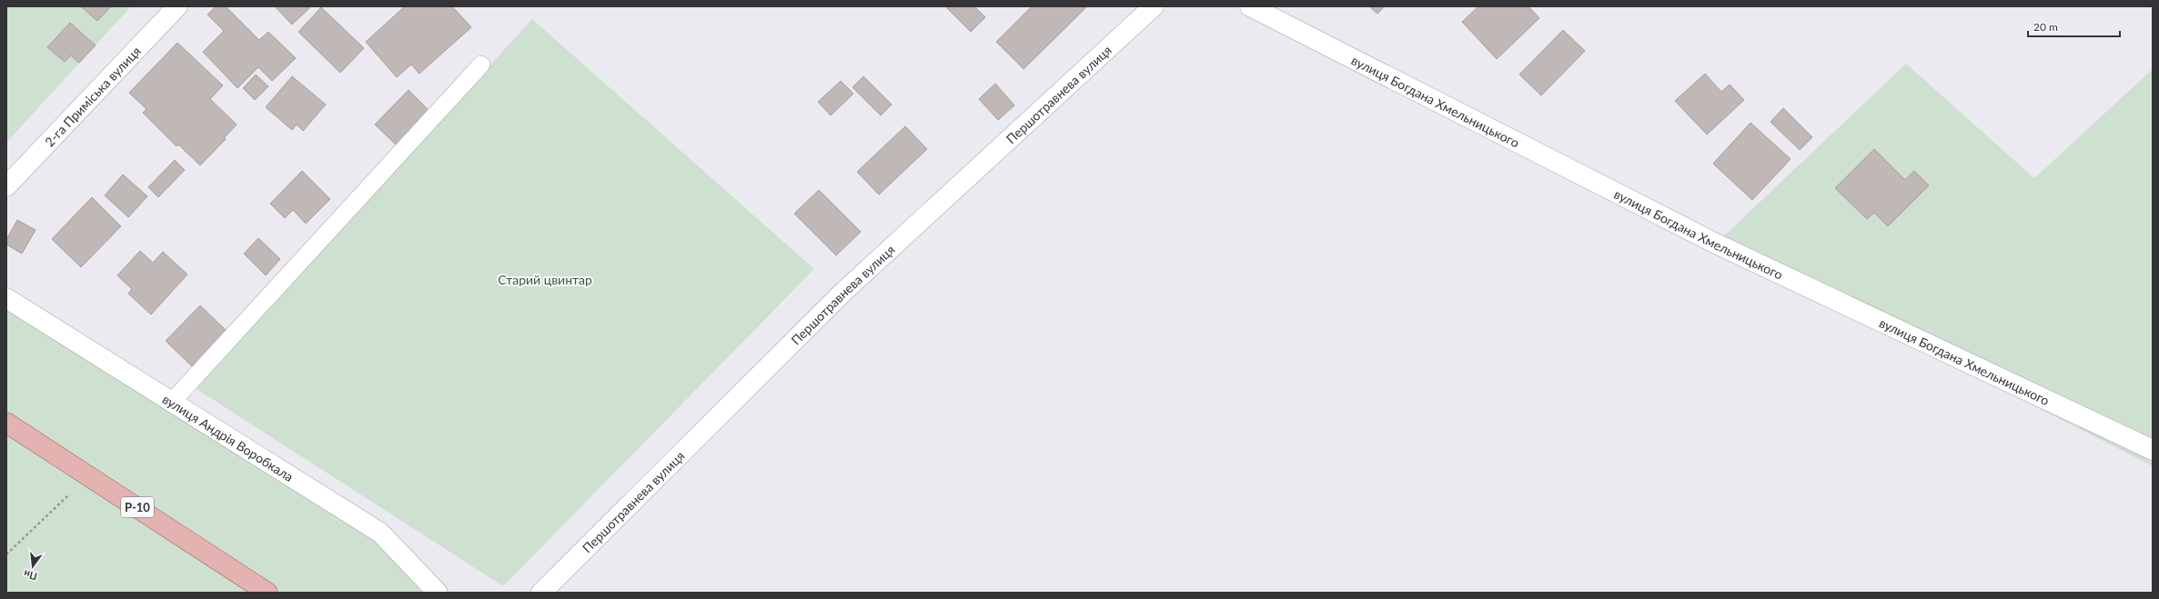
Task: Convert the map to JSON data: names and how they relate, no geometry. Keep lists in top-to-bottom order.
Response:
{
  "streets": {
    "main road": ["Р-10"],
    "street": [
      "Першотравнева вулиця",
      "2-га Приміська вулиця",
      "вулиця Богдана Хмельницького",
      "вулиця Андрія Воробкала"
    ]
  },
  "parks": ["Старий цвинтар"],
  "scale_bar": "20 m",
  "north": "bottom"
}
